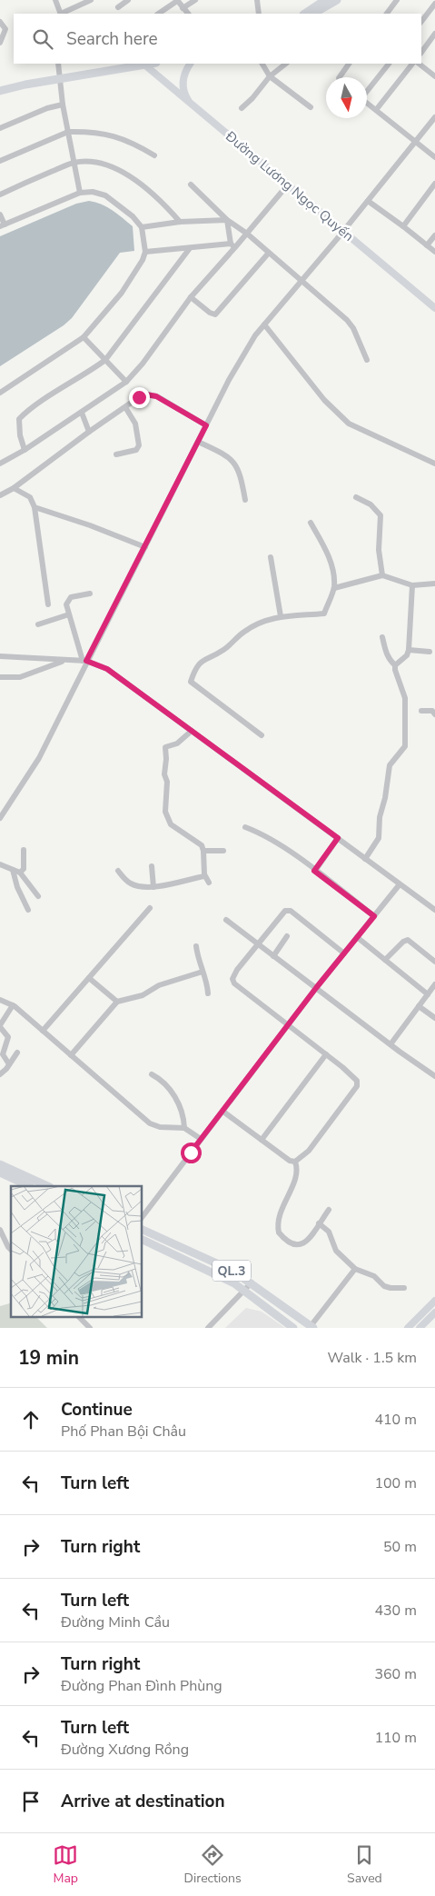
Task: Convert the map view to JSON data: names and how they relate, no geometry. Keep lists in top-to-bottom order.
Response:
{
  "streets": {
    "highway": ["QL.3"],
    "main road": ["Đường Lương Ngọc Quyến"]
  },
  "north": "bottom",
  "page": {
    "search": "Search here",
    "heading": ["19 min", "Walk · 1.5 km"],
    "list": [
      ["Continue", "Phố Phan Bội Châu", "410 m"],
      ["Turn left", "100 m"],
      ["Turn right", "50 m"],
      ["Turn left", "Đường Minh Cầu", "430 m"],
      ["Turn right", "Đường Phan Đình Phùng", "360 m"],
      ["Turn left", "Đường Xương Rồng", "110 m"],
      "Arrive at destination"
    ],
    "nav": ["Map", "Directions", "Saved"]
  }
}
